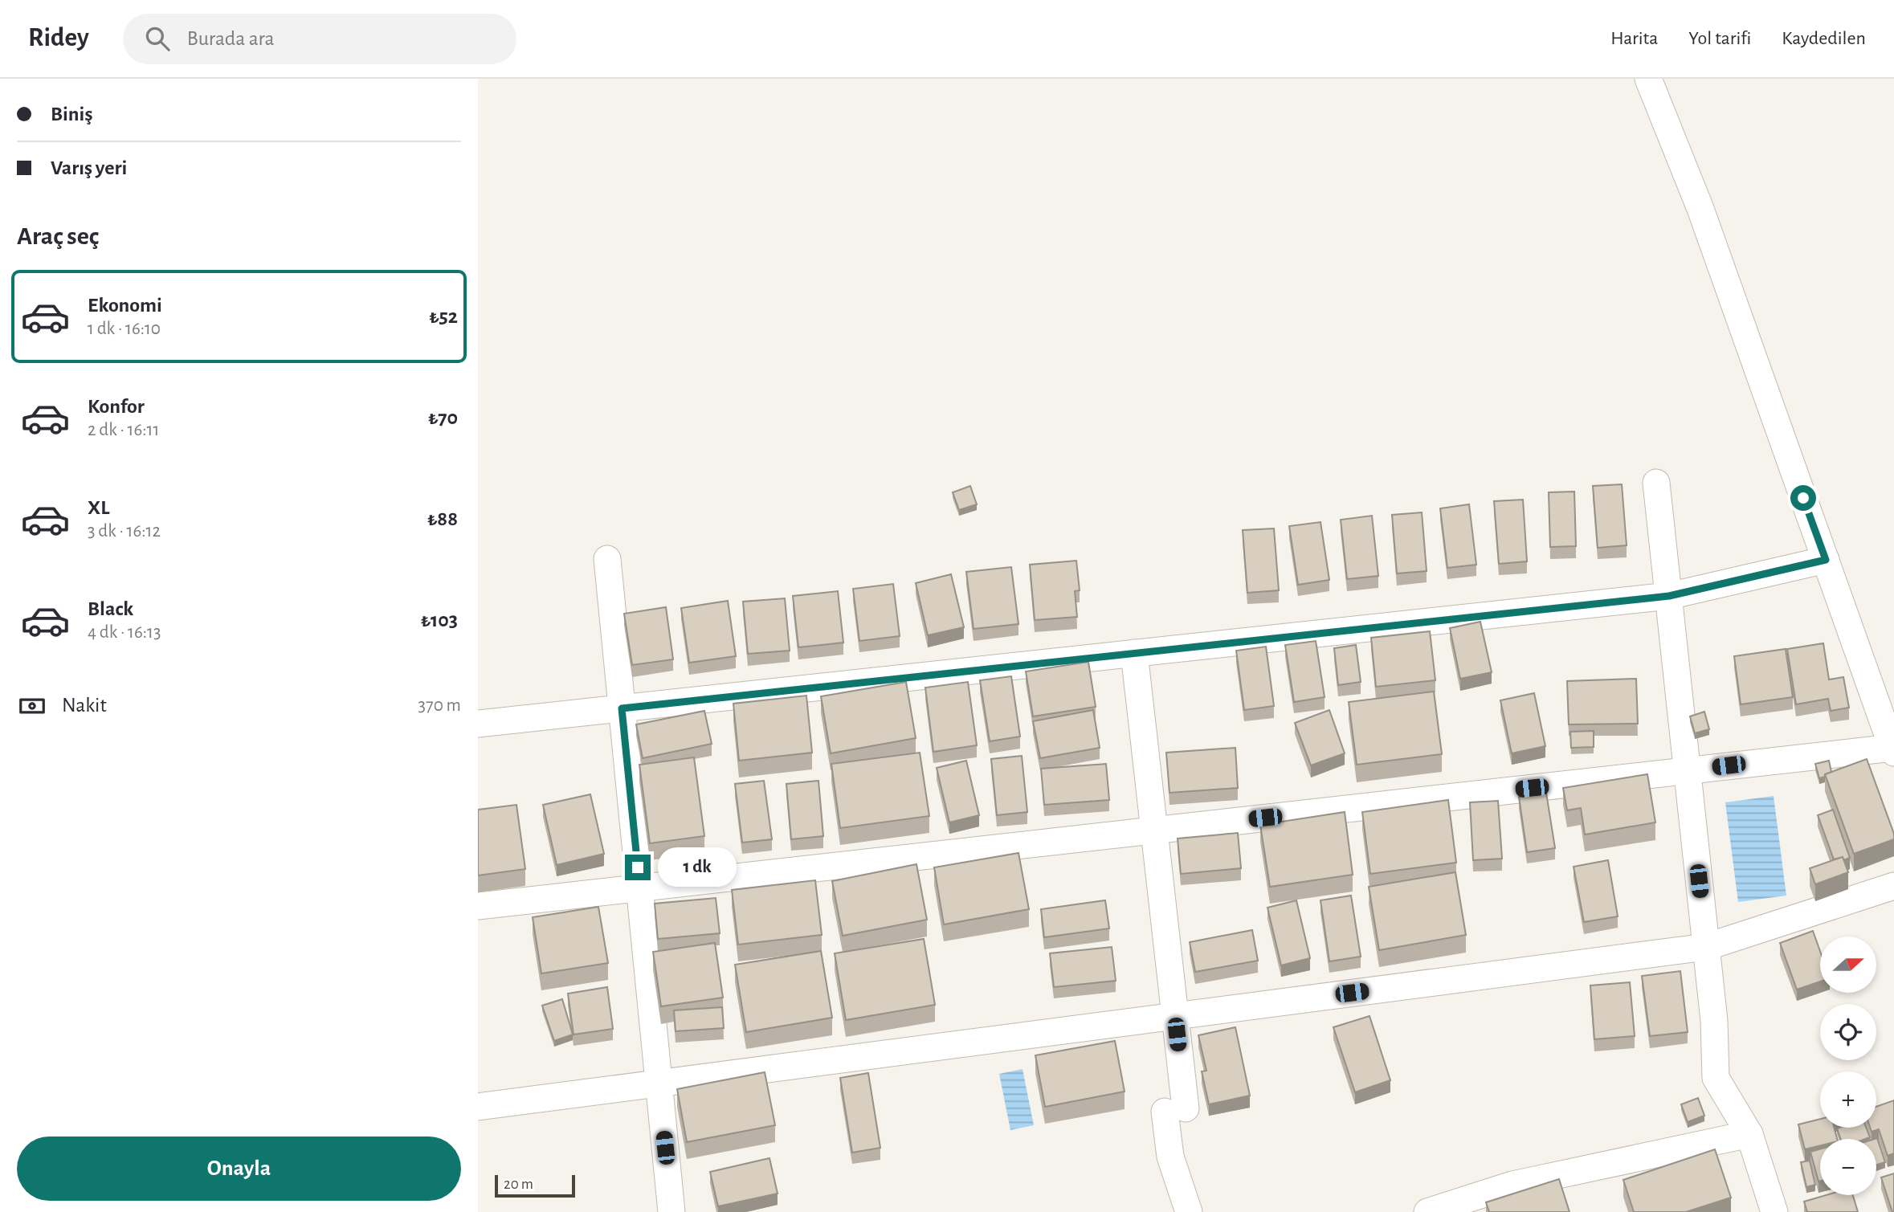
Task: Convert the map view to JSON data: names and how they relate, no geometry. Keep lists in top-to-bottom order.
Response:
{
  "scale_bar": "20 m",
  "north": "right",
  "page": {
    "header": "Ridey",
    "search": "Burada ara",
    "nav": ["Harita", "Yol tarifi", "Kaydedilen"],
    "banner": ["Biniş", "Varış yeri"],
    "heading": "Araç seç",
    "list": [
      {
        "name": "Ekonomi",
        "note": "1 dk · 16:10",
        "value": "₺52"
      },
      {
        "name": "Konfor",
        "note": "2 dk · 16:11",
        "value": "₺70"
      },
      {
        "name": "XL",
        "note": "3 dk · 16:12",
        "value": "₺88"
      },
      {
        "name": "Black",
        "note": "4 dk · 16:13",
        "value": "₺103"
      }
    ],
    "pay": ["Nakit", "370 m"],
    "bubble": "1 dk",
    "map_buttons": ["+", "−"],
    "buttons": "Onayla",
    "scale": "20 m"
  }
}
